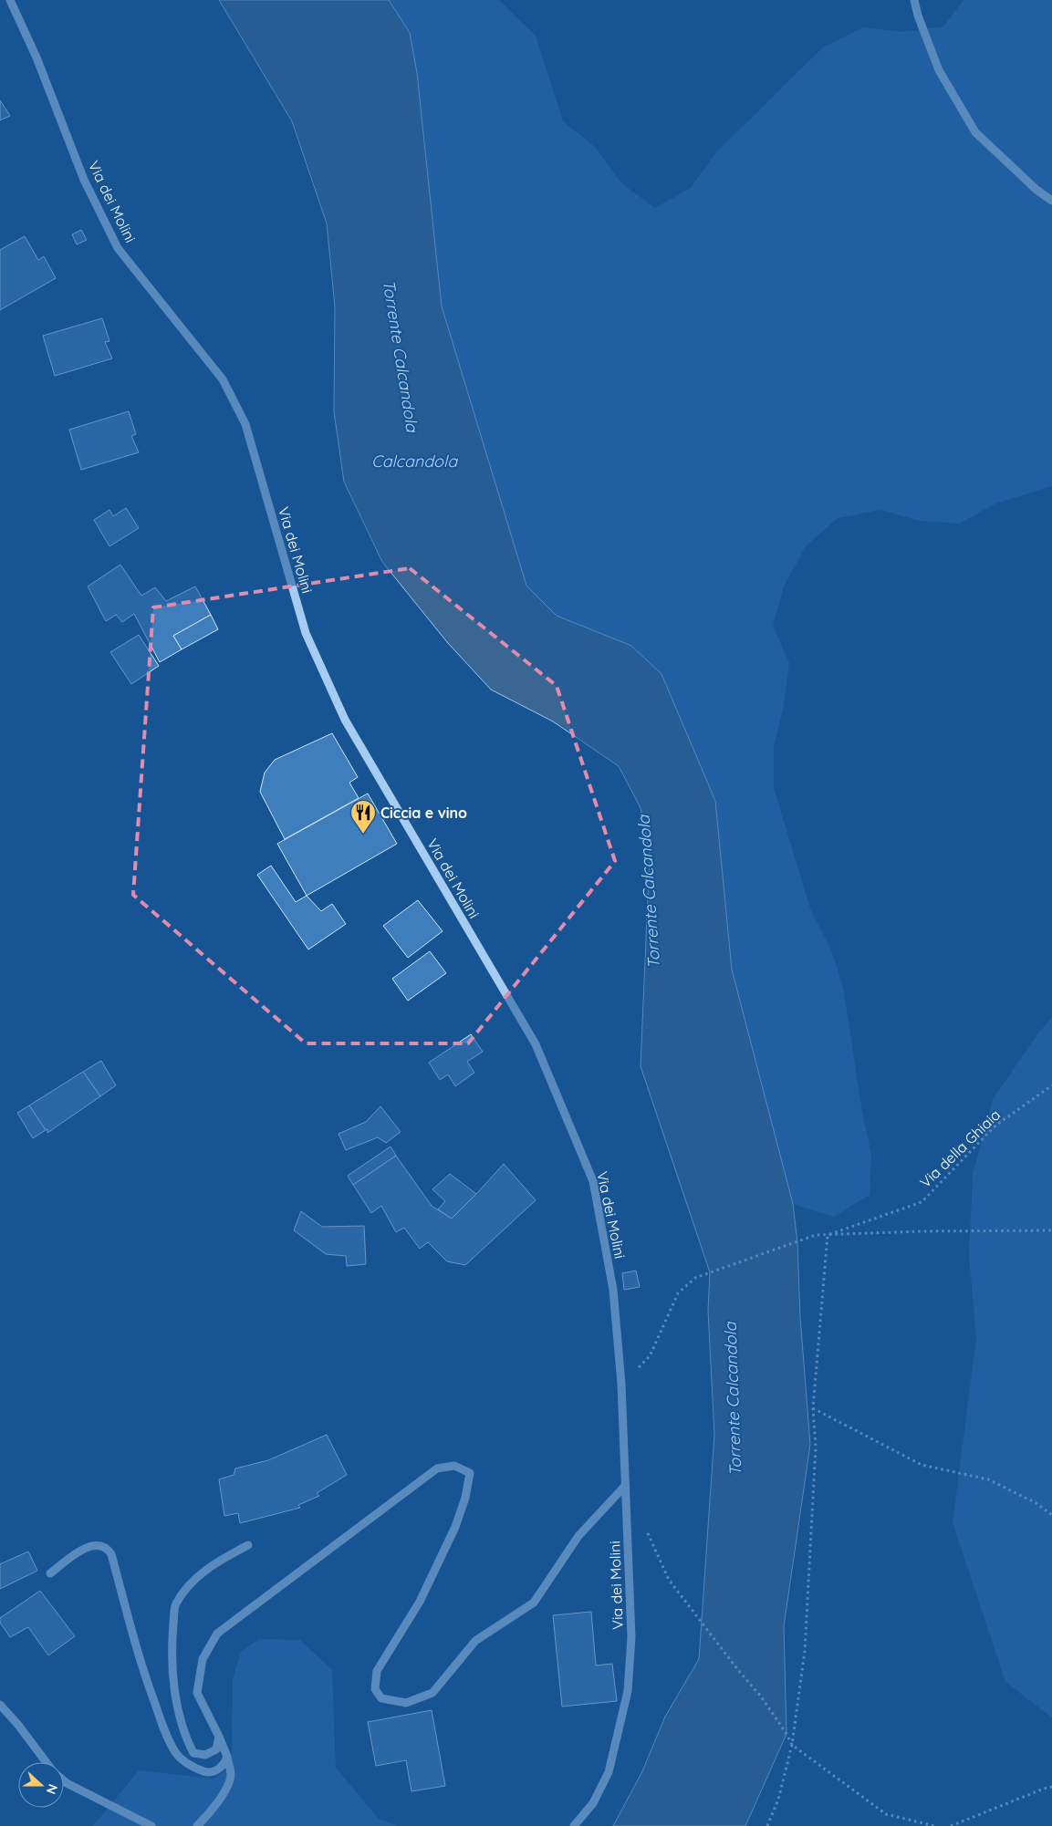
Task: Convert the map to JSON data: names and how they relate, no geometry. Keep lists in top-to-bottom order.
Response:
{
  "streets": {
    "street": ["Via dei Molini"],
    "path": ["Via della Ghiaia"]
  },
  "water": ["Torrente Calcandola", "Calcandola"],
  "places": {
    "restaurant": ["Ciccia e vino"]
  },
  "north": "right"
}
